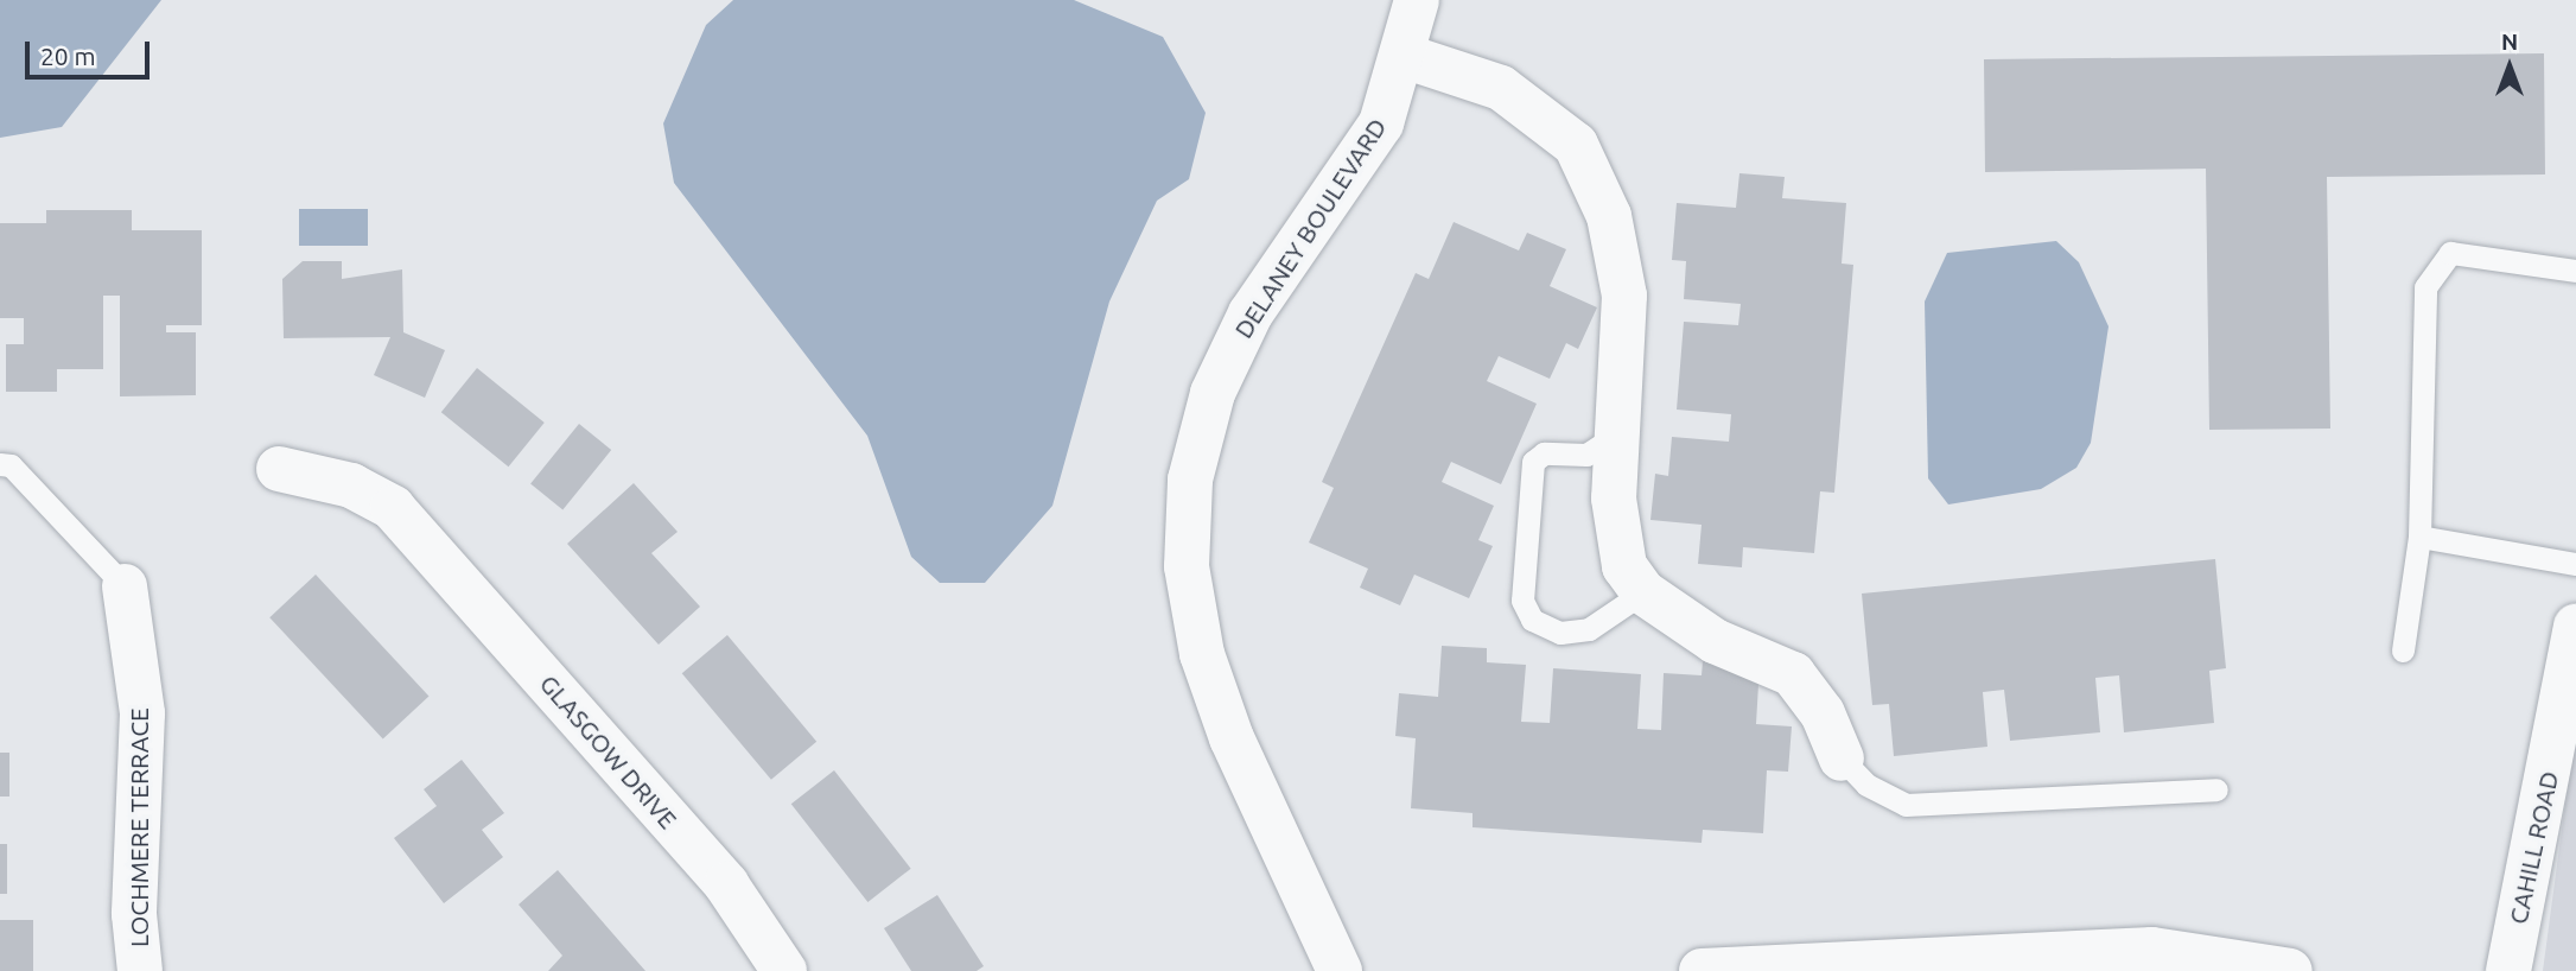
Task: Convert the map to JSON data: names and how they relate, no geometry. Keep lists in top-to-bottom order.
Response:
{
  "streets": {
    "street": [
      "DELANEY BOULEVARD",
      "GLASGOW DRIVE",
      "LOCHMERE TERRACE",
      "CAHILL ROAD"
    ]
  },
  "scale_bar": "20 m",
  "north": "top"
}
